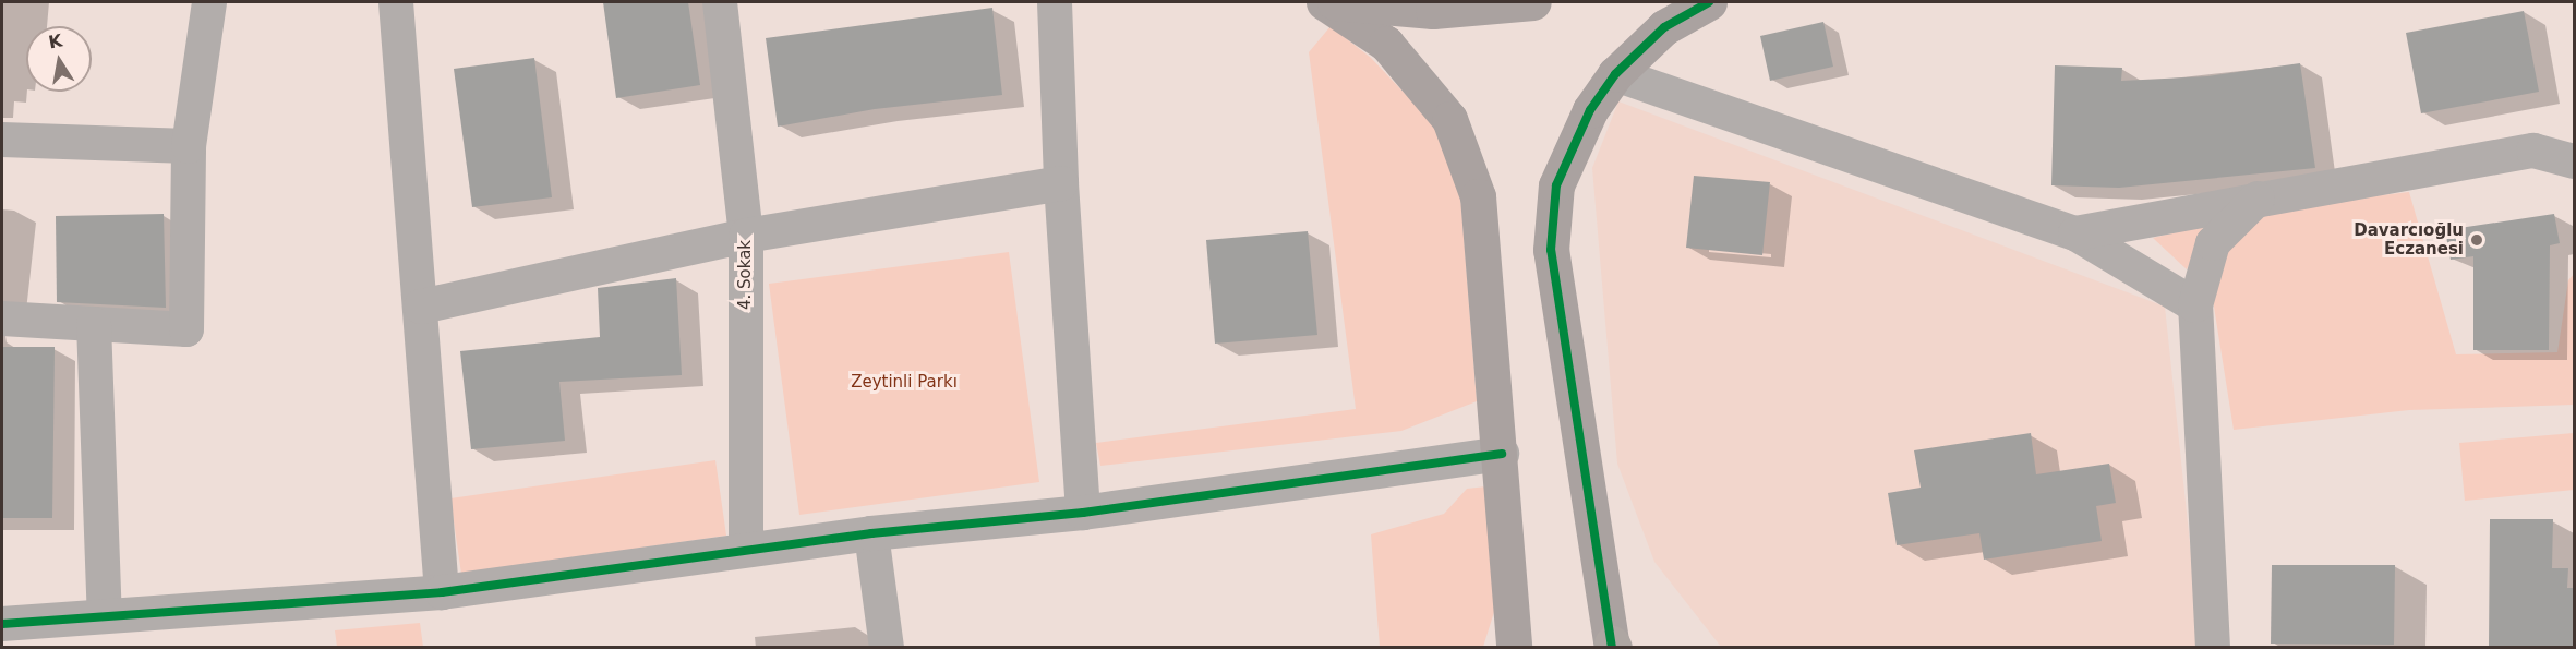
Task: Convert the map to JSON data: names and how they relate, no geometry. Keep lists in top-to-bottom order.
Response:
{
  "streets": {
    "street": ["4. Sokak"]
  },
  "parks": ["Zeytinli Parkı"],
  "places": ["Davarcıoğlu Eczanesi"],
  "north": "top"
}
